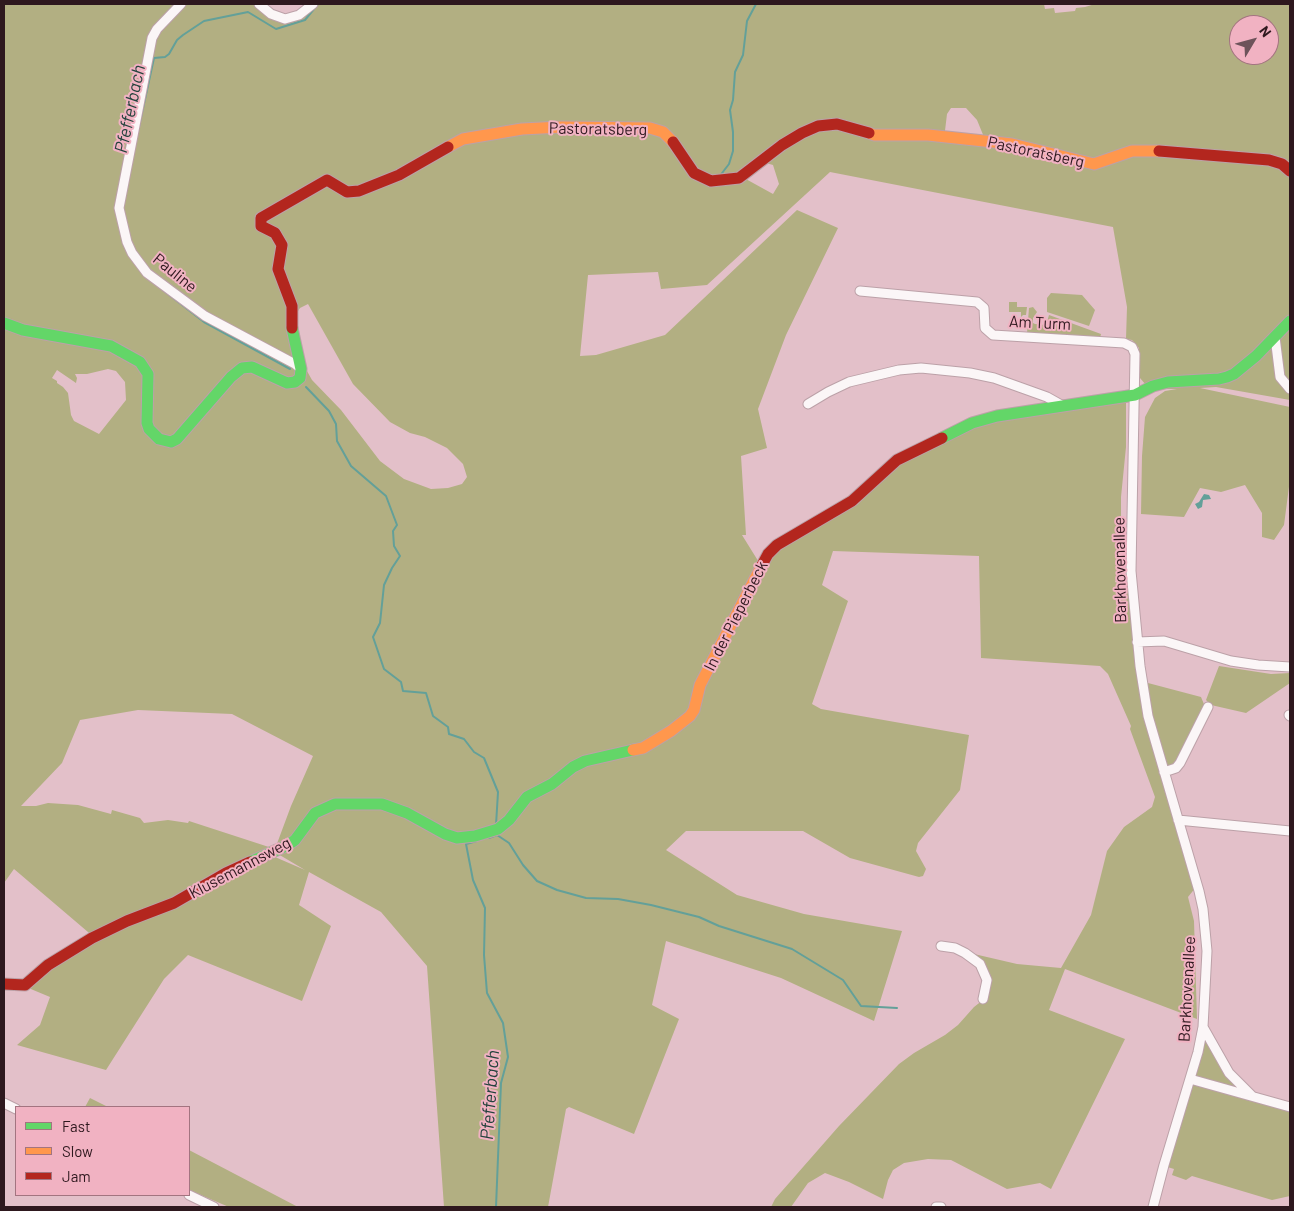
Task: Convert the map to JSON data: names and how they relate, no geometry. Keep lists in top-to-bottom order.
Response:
{
  "streets": {
    "street": [
      "Pastoratsberg",
      "Pauline",
      "Am Turm",
      "Barkhovenallee",
      "In der Pieperbeck",
      "Klusemannsweg"
    ]
  },
  "crossings": [
    ["Pastoratsberg", "Pauline"],
    ["Am Turm", "Barkhovenallee"],
    ["Am Turm", "In der Pieperbeck"],
    ["Barkhovenallee", "In der Pieperbeck"],
    ["In der Pieperbeck", "Klusemannsweg"]
  ],
  "water": ["Pfefferbach"],
  "legend": ["Fast", "Slow", "Jam"],
  "north": "top right"
}
